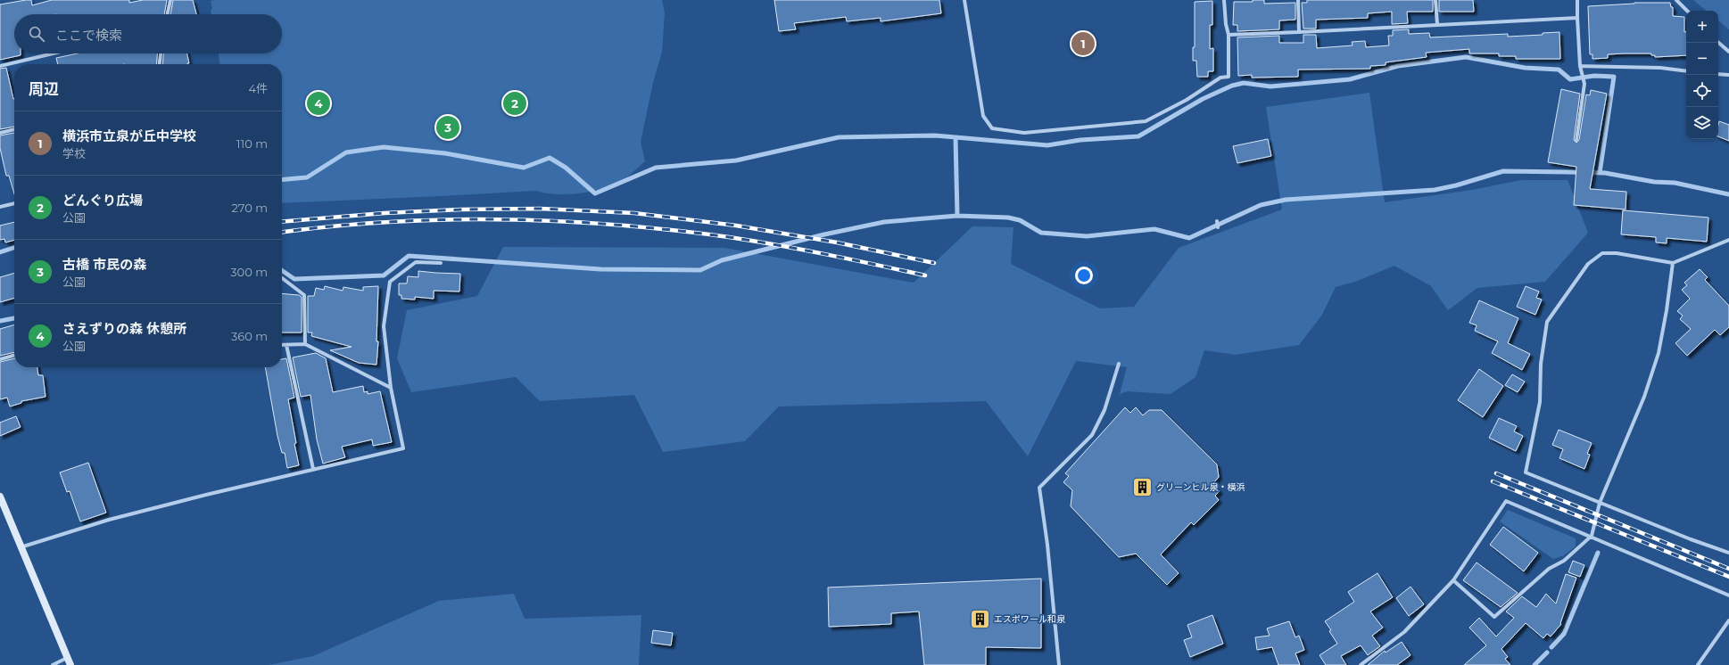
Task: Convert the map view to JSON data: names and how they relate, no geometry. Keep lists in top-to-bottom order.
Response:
{
  "places": {
    "building": ["グリーンヒル泉・横浜", "エスポワール和泉"]
  },
  "page": {
    "map_buttons": ["+", "−"],
    "search": "ここで検索",
    "pins": [
      "1",
      "2",
      "4",
      "3"
    ],
    "heading": ["周辺", "4件"],
    "list": [
      {
        "mark": "1",
        "name": "横浜市立泉が丘中学校",
        "note": "学校",
        "value": "110 m"
      },
      {
        "mark": "2",
        "name": "どんぐり広場",
        "note": "公園",
        "value": "270 m"
      },
      {
        "mark": "3",
        "name": "古橋 市民の森",
        "note": "公園",
        "value": "300 m"
      },
      {
        "mark": "4",
        "name": "さえずりの森 休憩所",
        "note": "公園",
        "value": "360 m"
      }
    ]
  }
}
